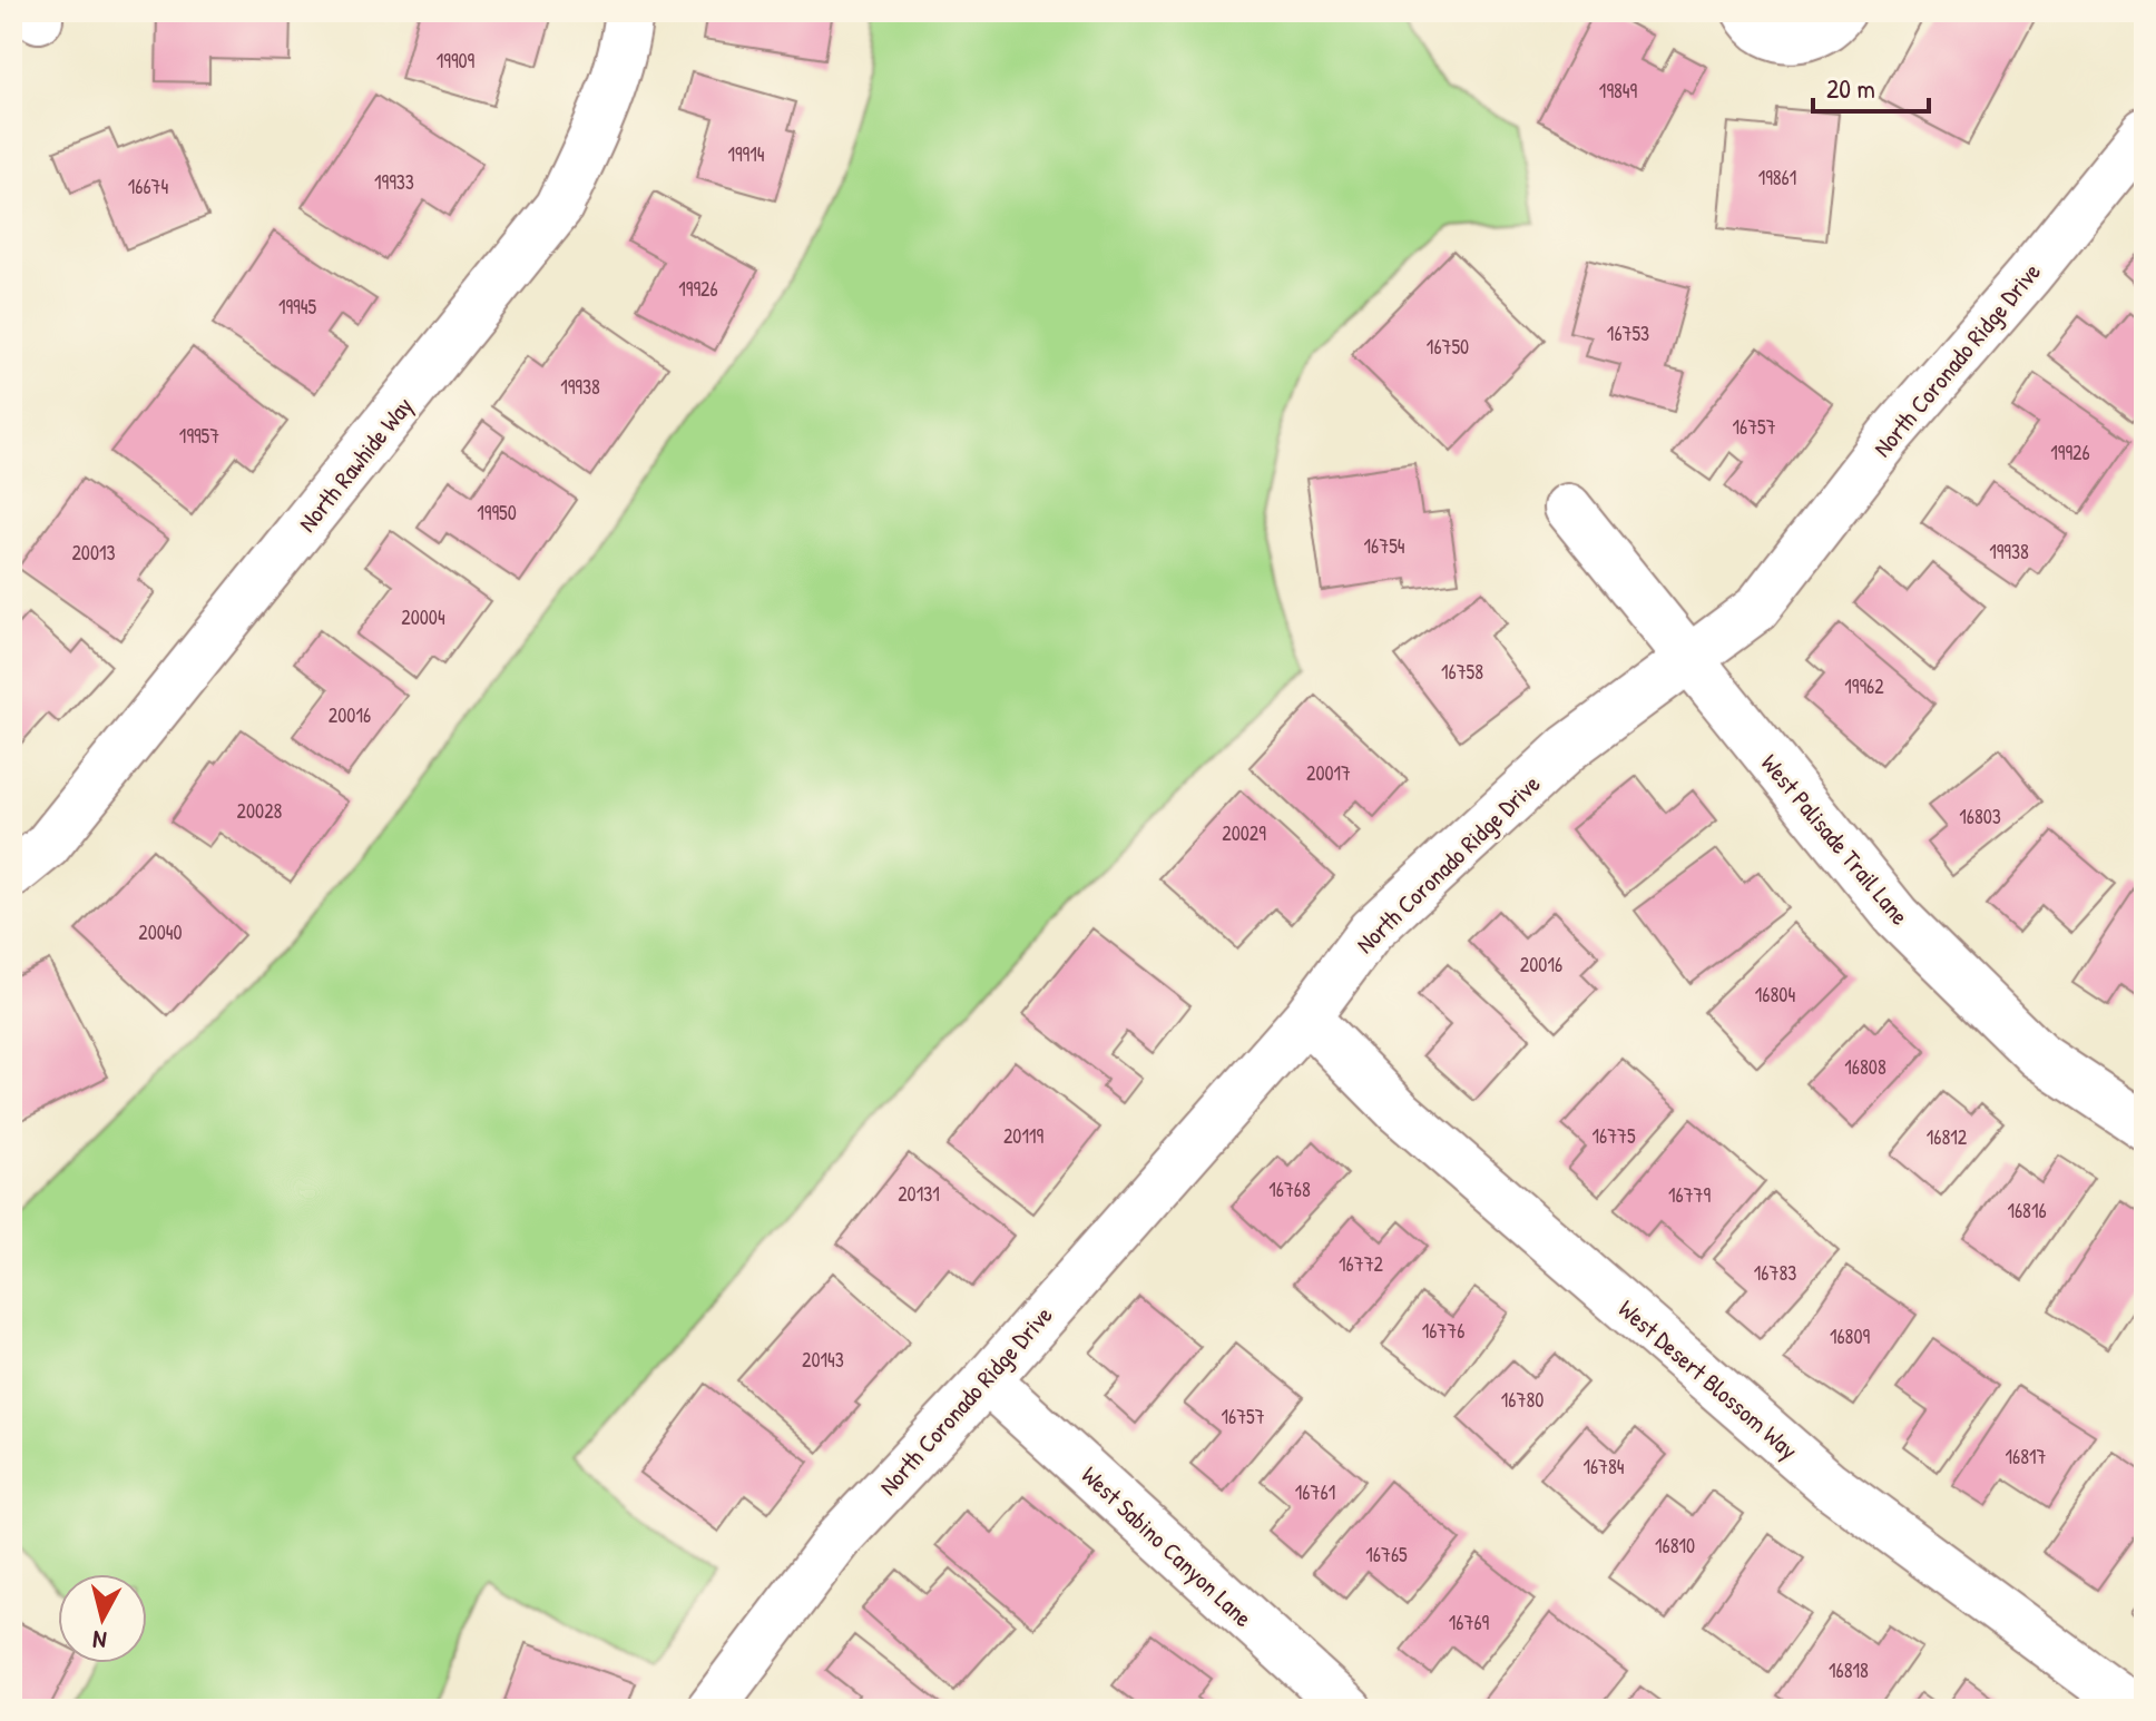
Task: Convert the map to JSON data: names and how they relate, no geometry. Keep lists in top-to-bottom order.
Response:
{
  "streets": {
    "street": [
      "North Coronado Ridge Drive",
      "North Rawhide Way",
      "West Palisade Trail Lane",
      "West Desert Blossom Way",
      "West Sabino Canyon Lane"
    ]
  },
  "crossings": [
    ["North Coronado Ridge Drive", "West Palisade Trail Lane"],
    ["North Coronado Ridge Drive", "West Desert Blossom Way"],
    ["North Coronado Ridge Drive", "West Sabino Canyon Lane"]
  ],
  "house_numbers": [
    "19909",
    "19849",
    "19914",
    "19861",
    "19933",
    "16674",
    "19926",
    "19945",
    "16753",
    "16750",
    "19938",
    "16757",
    "19957",
    "19926",
    "19950",
    "16754",
    "19938",
    "20013",
    "20004",
    "16758",
    "19962",
    "20016",
    "20017",
    "20028",
    "16803",
    "20029",
    "20040",
    "20016",
    "16804",
    "16808",
    "20119",
    "16775",
    "16812",
    "16768",
    "20131",
    "16779",
    "16816",
    "16772",
    "16783",
    "16776",
    "16809",
    "20143",
    "16780",
    "16757",
    "16817",
    "16784",
    "16761",
    "16810",
    "16765",
    "16769",
    "16818"
  ],
  "scale_bar": "20 m",
  "north": "bottom"
}
